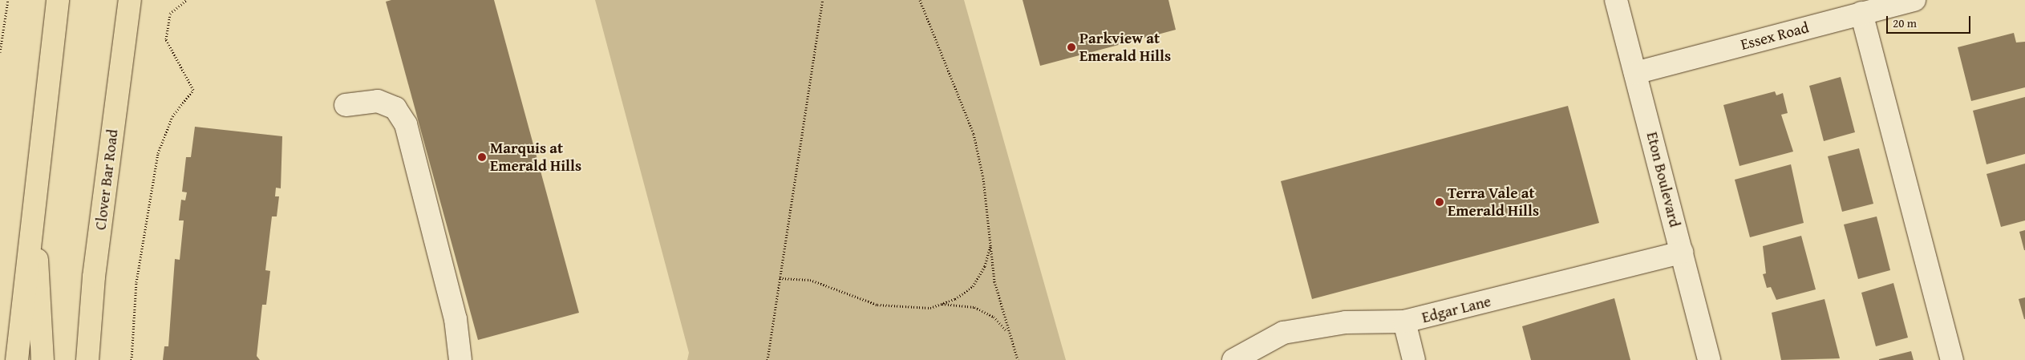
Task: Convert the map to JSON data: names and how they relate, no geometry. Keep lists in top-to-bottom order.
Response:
{
  "streets": {
    "main road": ["Clover Bar Road"],
    "street": ["Essex Road", "Eton Boulevard", "Edgar Lane"]
  },
  "crossings": [
    ["Essex Road", "Eton Boulevard"],
    ["Eton Boulevard", "Edgar Lane"]
  ],
  "places": ["Parkview at Emerald Hills", "Marquis at Emerald Hills", "Terra Vale at Emerald Hills"],
  "scale_bar": "20 m"
}
